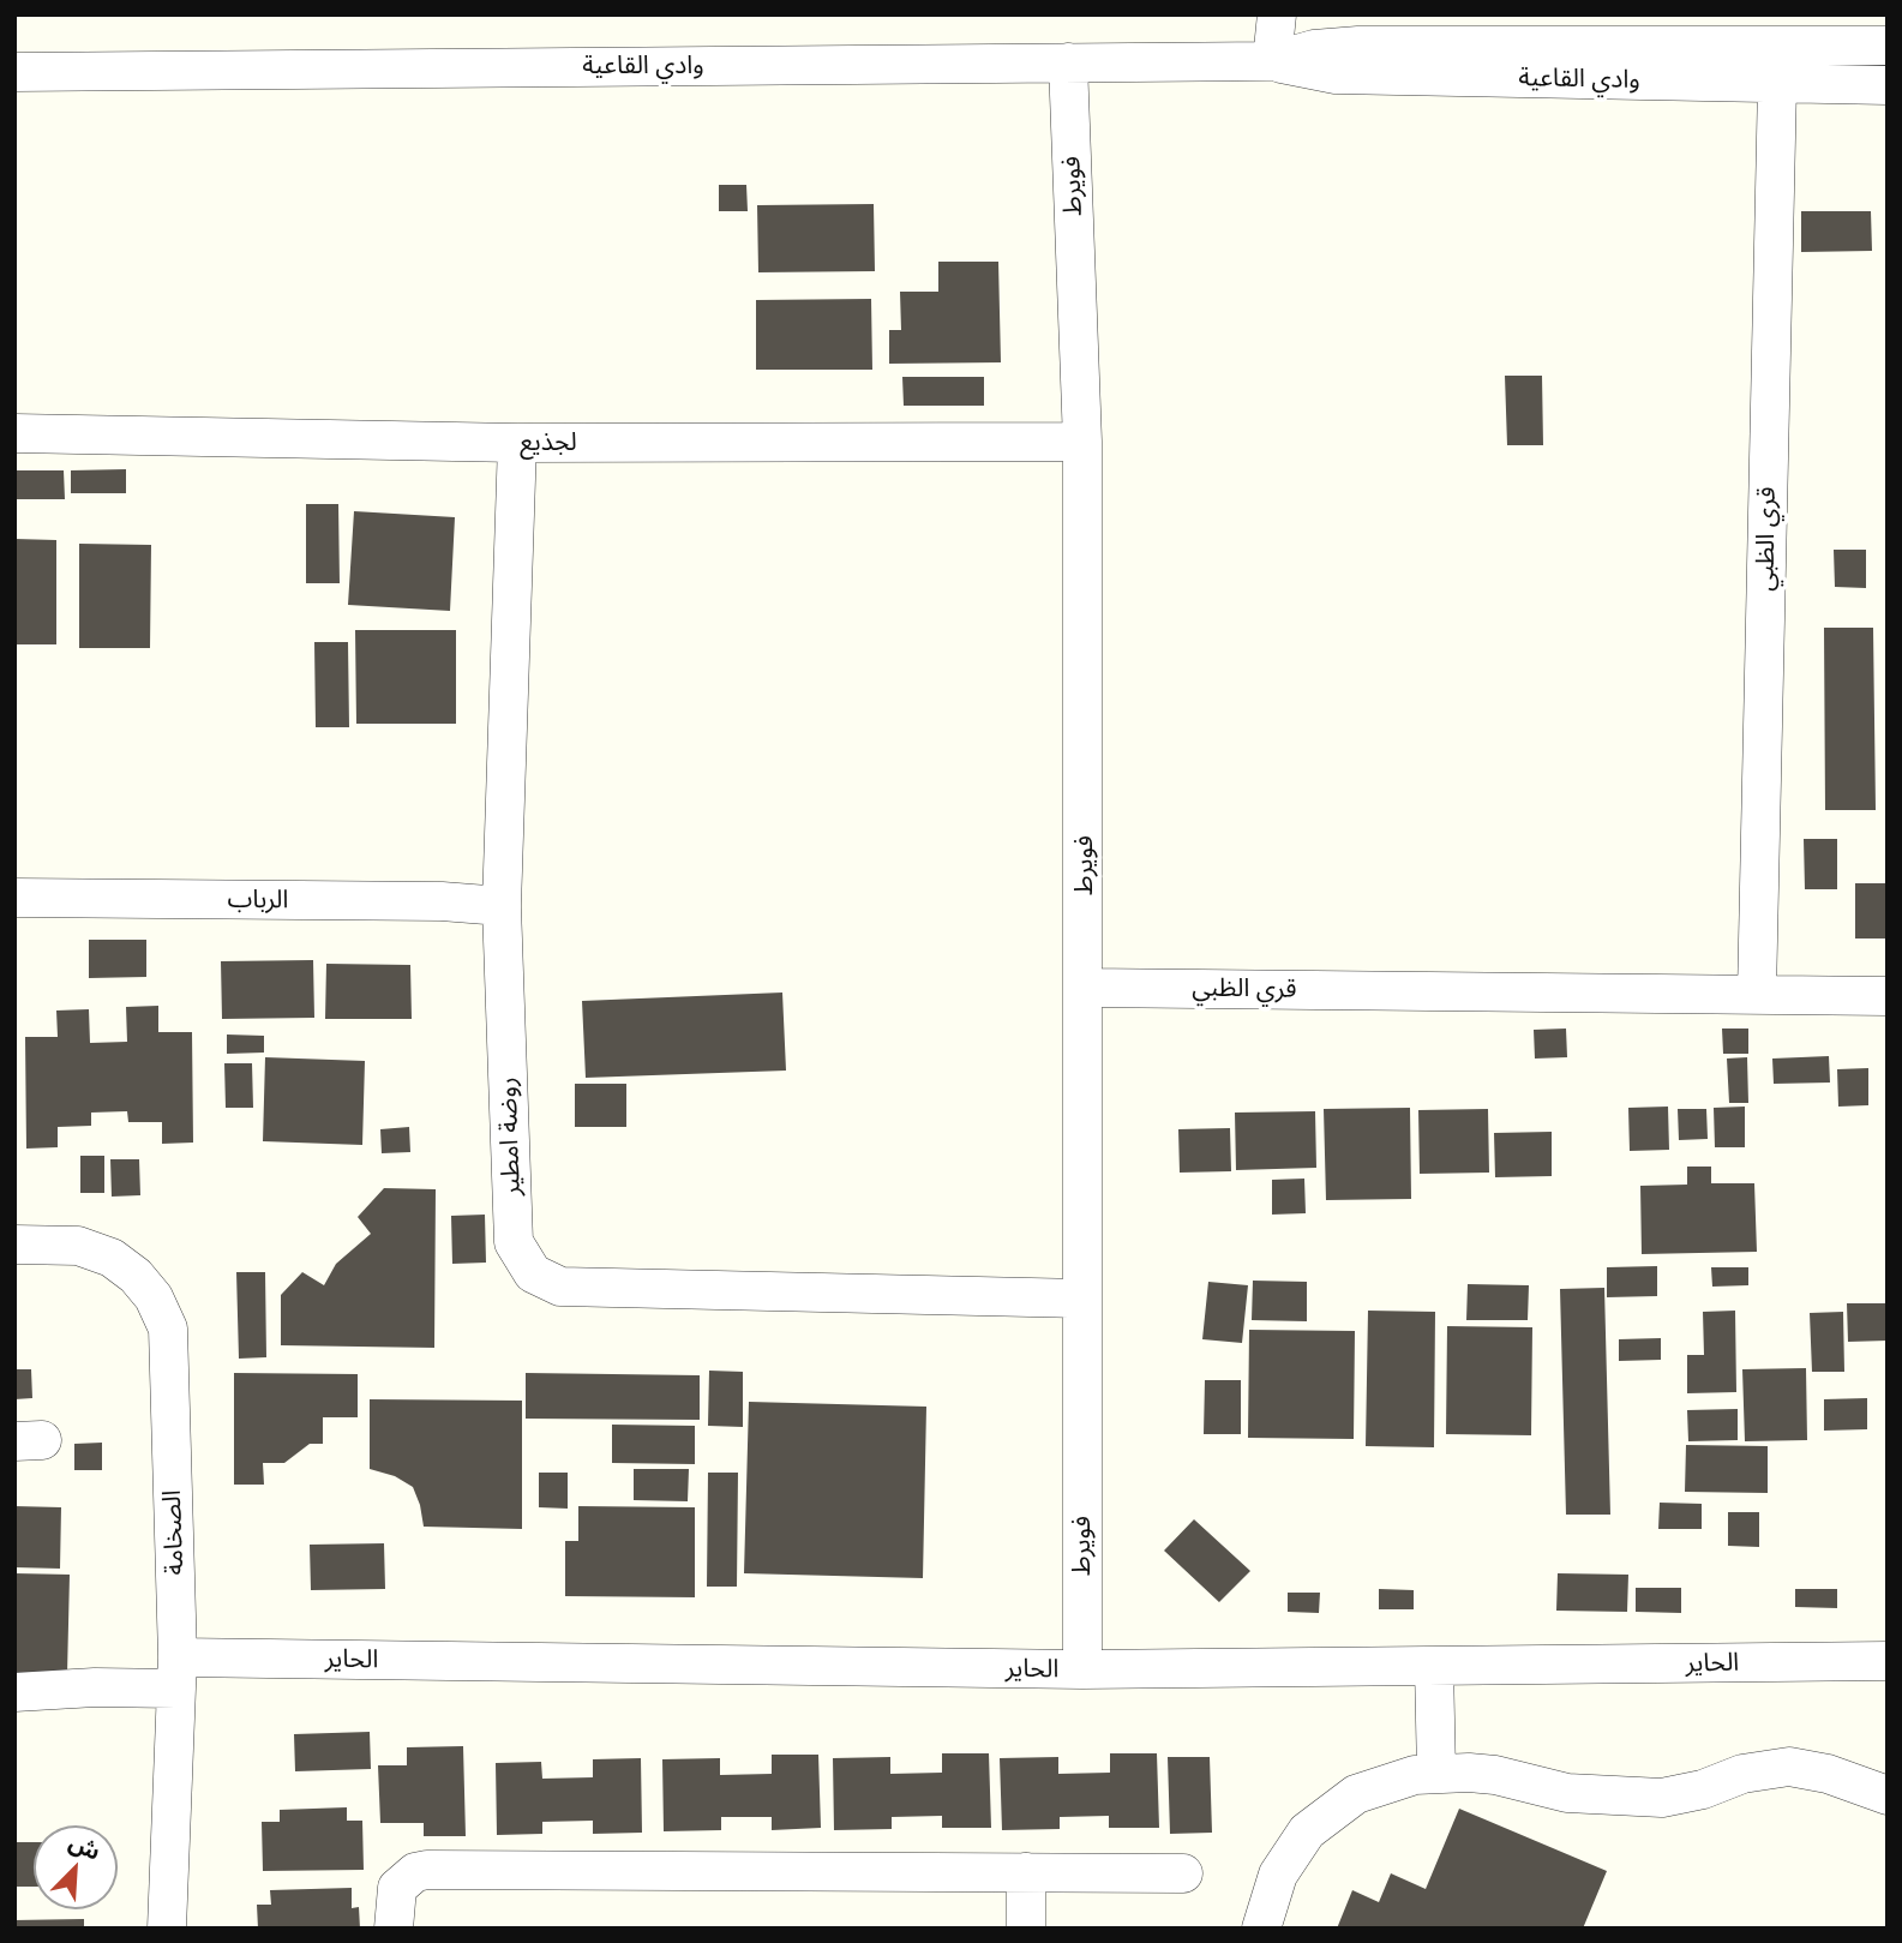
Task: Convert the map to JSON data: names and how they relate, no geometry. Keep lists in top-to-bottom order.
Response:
{
  "streets": {
    "street": [
      "وادي القاعية",
      "فويرط",
      "لجذيع",
      "قري الظبي",
      "الرباب",
      "روضة امطير",
      "الصخامة",
      "الحاير"
    ]
  },
  "crossings": [
    ["وادي القاعية", "فويرط"],
    ["وادي القاعية", "قري الظبي"],
    ["فويرط", "لجذيع"],
    ["فويرط", "قري الظبي"],
    ["فويرط", "روضة امطير"],
    ["فويرط", "الحاير"],
    ["لجذيع", "روضة امطير"],
    ["الرباب", "روضة امطير"],
    ["الصخامة", "الحاير"]
  ],
  "north": "top right"
}
